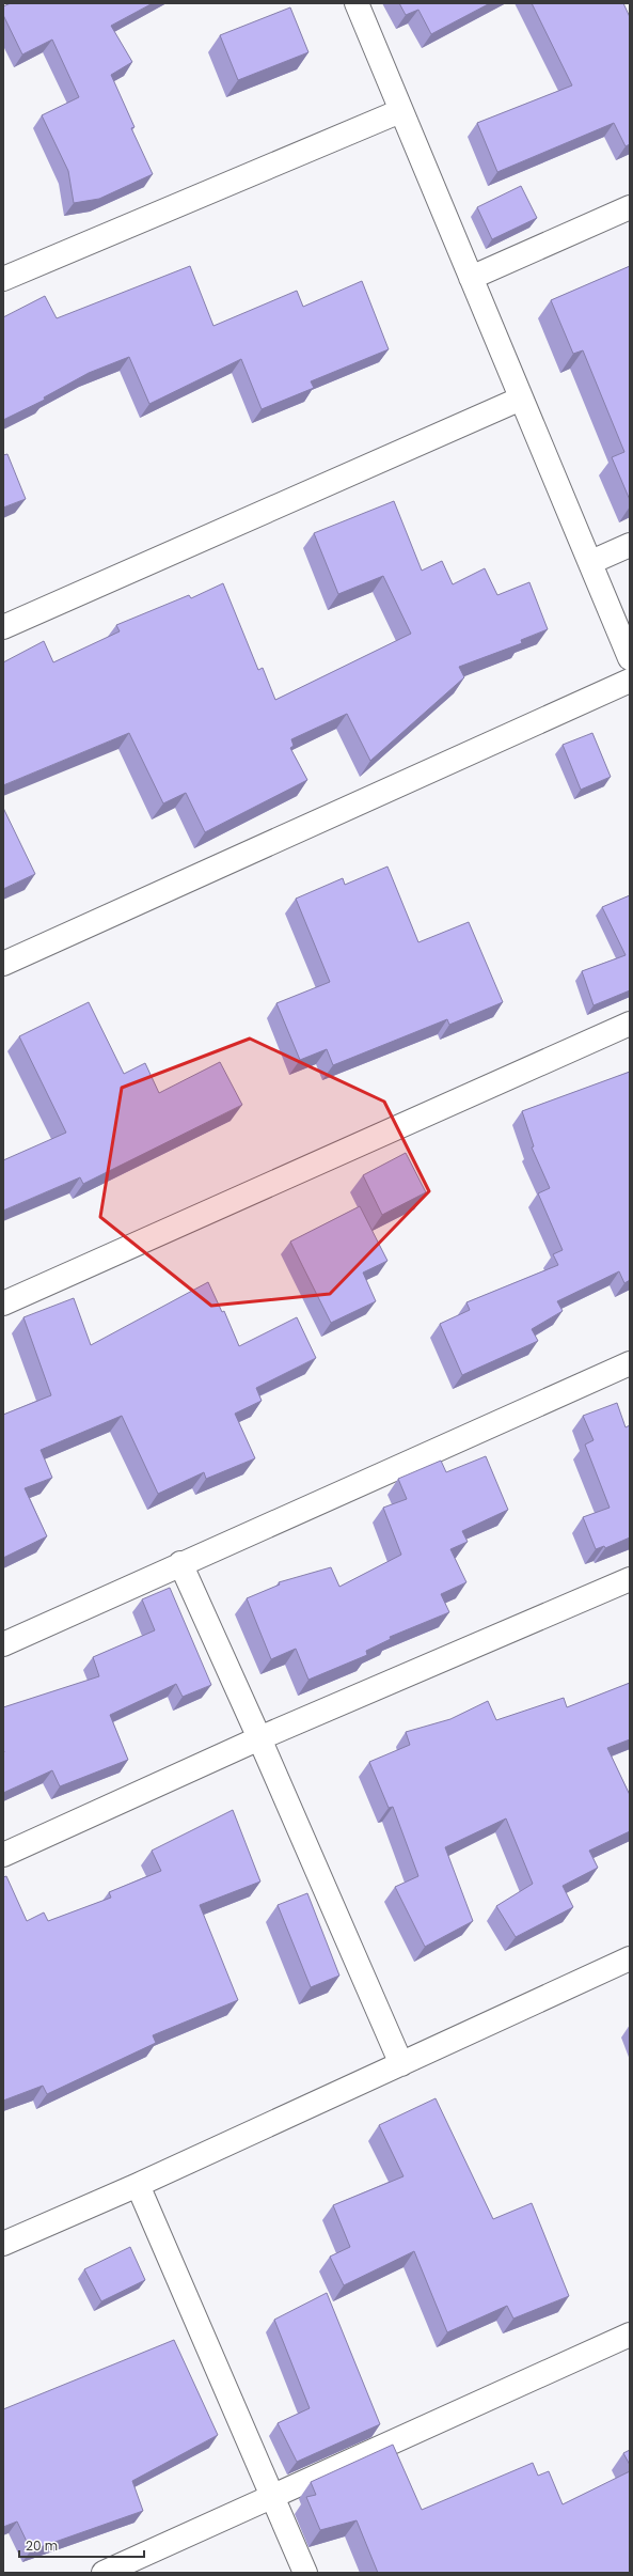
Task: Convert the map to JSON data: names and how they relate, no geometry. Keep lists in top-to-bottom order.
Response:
{
  "scale_bar": "20 m"
}
